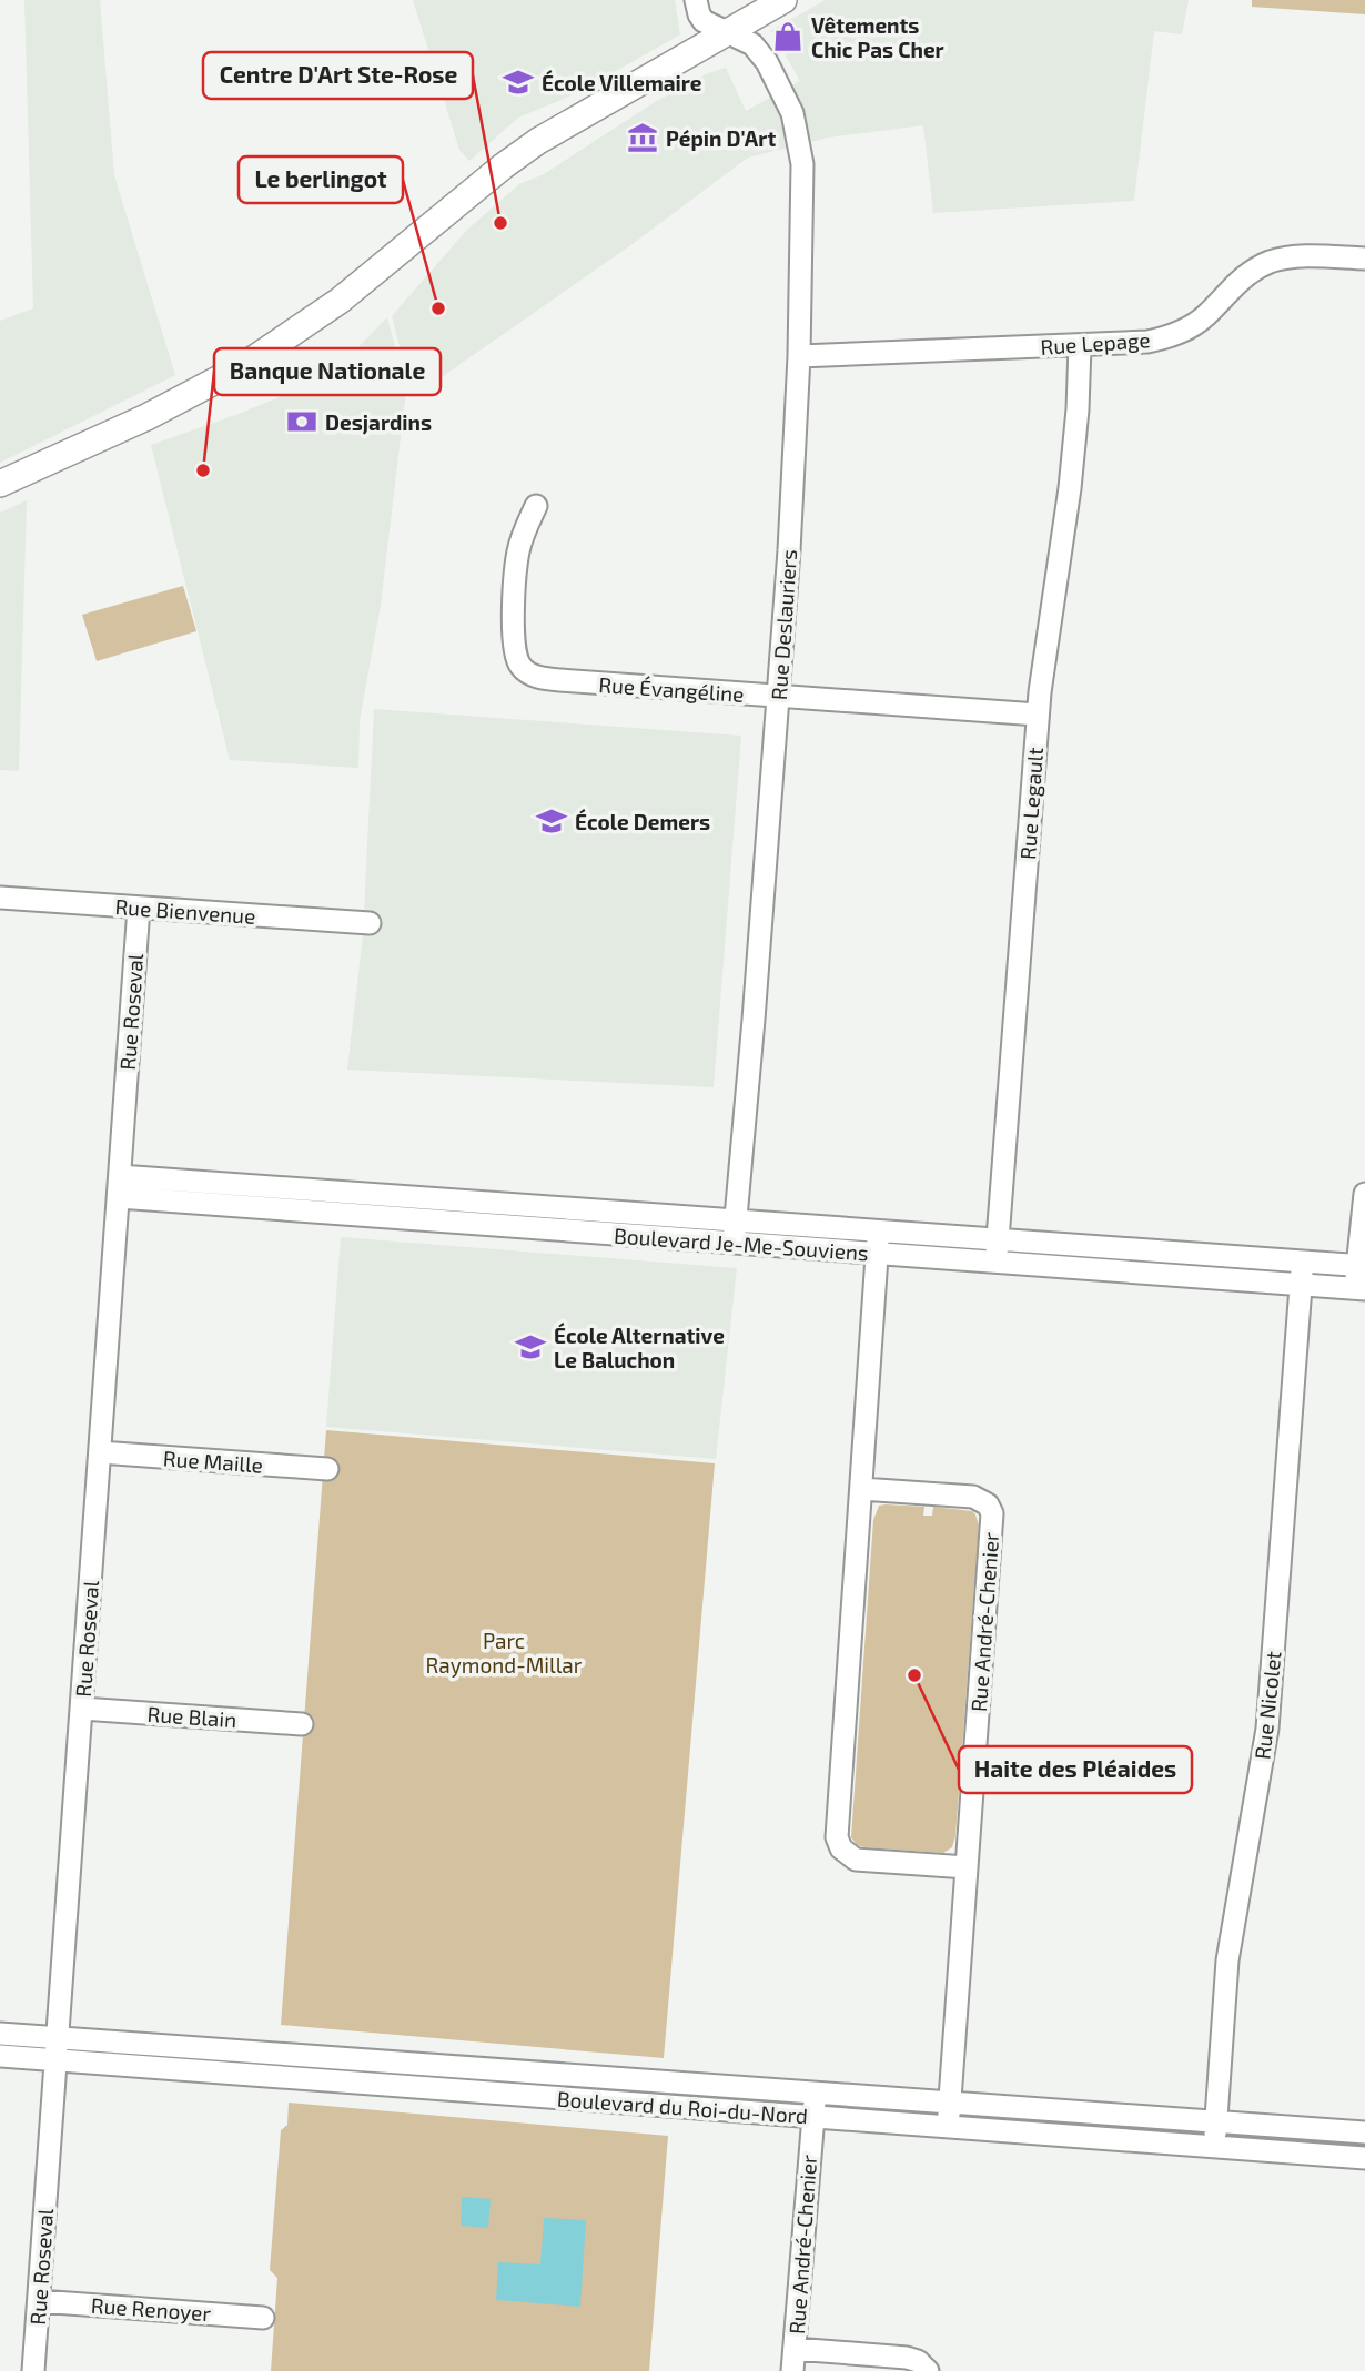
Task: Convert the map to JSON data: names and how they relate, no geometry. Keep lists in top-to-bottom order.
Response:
{
  "streets": {
    "street": [
      "Rue Lepage",
      "Rue Deslauriers",
      "Rue Évangéline",
      "Rue Legault",
      "Rue Bienvenue",
      "Rue Roseval",
      "Boulevard Je-Me-Souviens",
      "Rue Maille",
      "Rue André-Chenier",
      "Rue Nicolet",
      "Rue Blain",
      "Boulevard du Roi-du-Nord",
      "Rue Renoyer"
    ]
  },
  "crossings": [
    ["Rue Lepage", "Rue Deslauriers"],
    ["Rue Lepage", "Rue Legault"],
    ["Rue Deslauriers", "Rue Évangéline"],
    ["Rue Deslauriers", "Boulevard Je-Me-Souviens"],
    ["Rue Évangéline", "Rue Legault"],
    ["Rue Legault", "Boulevard Je-Me-Souviens"],
    ["Rue Bienvenue", "Rue Roseval"],
    ["Rue Roseval", "Boulevard Je-Me-Souviens"],
    ["Rue Roseval", "Rue Maille"],
    ["Rue Roseval", "Rue Blain"],
    ["Rue Roseval", "Boulevard du Roi-du-Nord"],
    ["Rue Roseval", "Rue Renoyer"],
    ["Boulevard Je-Me-Souviens", "Rue Nicolet"],
    ["Rue André-Chenier", "Boulevard du Roi-du-Nord"],
    ["Rue Nicolet", "Boulevard du Roi-du-Nord"]
  ],
  "parks": ["Parc Raymond-Millar"],
  "places": {
    "shop": ["Vêtements Chic Pas Cher"],
    "school or university": ["École Villemaire", "École Demers", "École Alternative Le Baluchon"],
    "museum": ["Pépin D'Art"],
    "other": [
      "Centre D'Art Ste-Rose",
      "Le berlingot",
      "Banque Nationale",
      "Haite des Pléaides"
    ],
    "bank": ["Desjardins"]
  }
}
